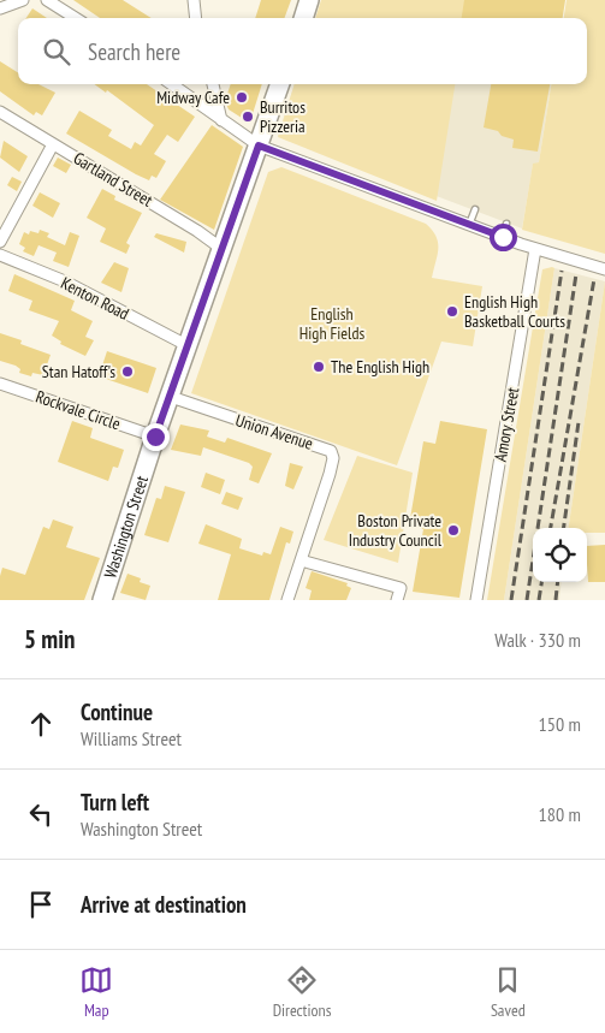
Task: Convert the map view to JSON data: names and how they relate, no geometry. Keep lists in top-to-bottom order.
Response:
{
  "streets": {
    "main road": ["Washington Street"],
    "street": [
      "Gartland Street",
      "Kenton Road",
      "Rockvale Circle",
      "Amory Street",
      "Union Avenue"
    ]
  },
  "crossings": [
    ["Gartland Street", "Washington Street"],
    ["Kenton Road", "Washington Street"],
    ["Rockvale Circle", "Washington Street"],
    ["Union Avenue", "Washington Street"]
  ],
  "parks": ["English High Fields"],
  "places": [
    "Midway Cafe",
    "Burritos Pizzeria",
    "English High Basketball Courts",
    "The English High",
    "Stan Hatoff's",
    "Boston Private Industry Council"
  ],
  "page": {
    "search": "Search here",
    "heading": ["5 min", "Walk · 330 m"],
    "list": [
      ["Continue", "Williams Street", "150 m"],
      ["Turn left", "Washington Street", "180 m"],
      "Arrive at destination"
    ],
    "nav": ["Map", "Directions", "Saved"]
  }
}
